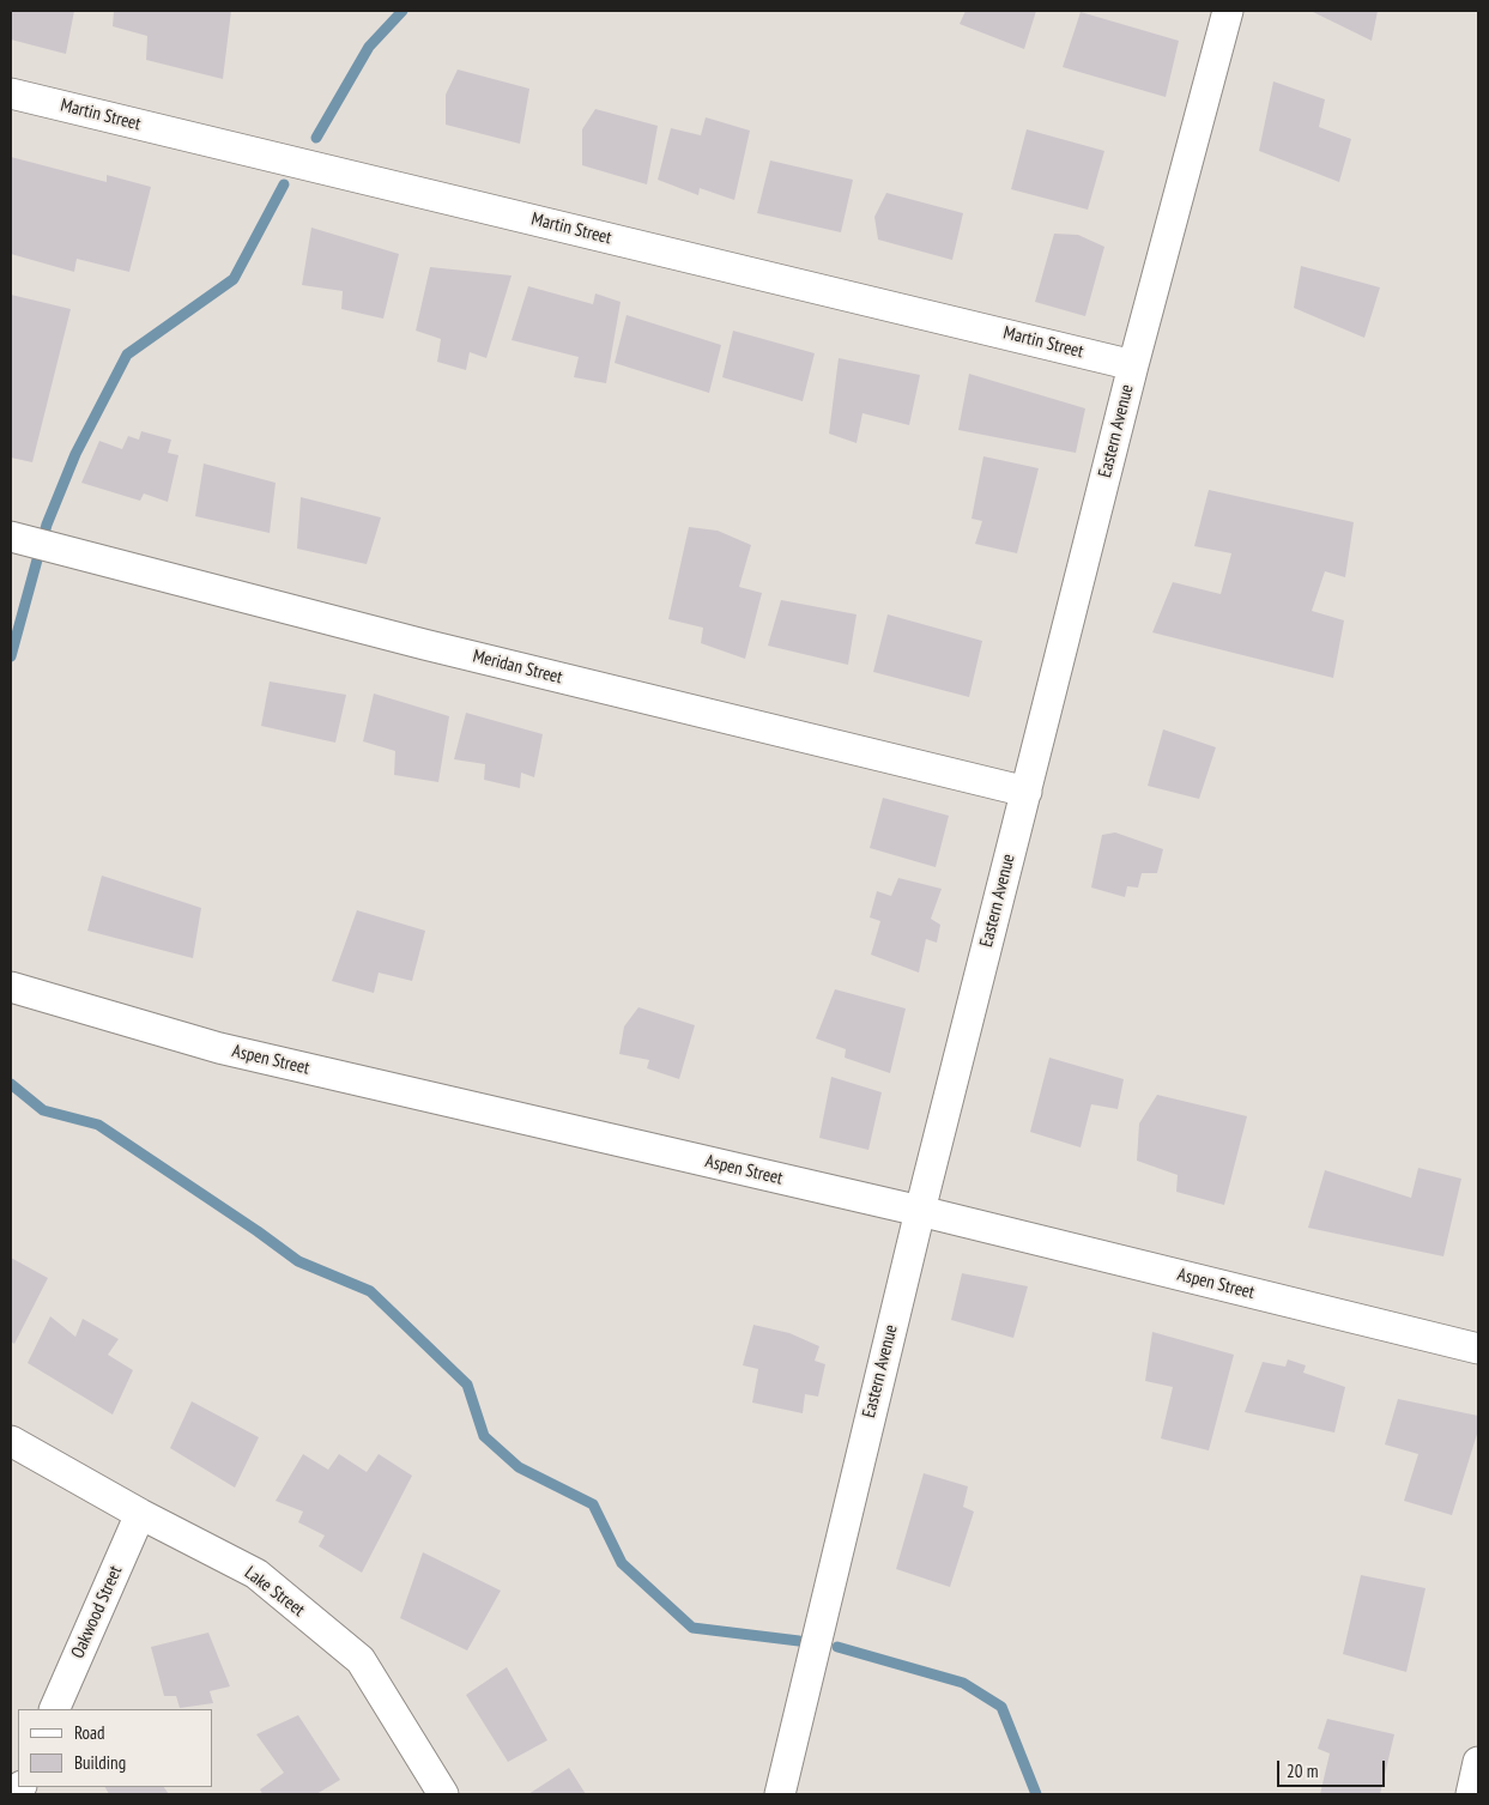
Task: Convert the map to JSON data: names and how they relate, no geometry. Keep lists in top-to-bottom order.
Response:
{
  "streets": {
    "street": [
      "Martin Street",
      "Eastern Avenue",
      "Meridan Street",
      "Aspen Street",
      "Lake Street",
      "Oakwood Street"
    ]
  },
  "crossings": [
    ["Martin Street", "Eastern Avenue"],
    ["Eastern Avenue", "Meridan Street"],
    ["Eastern Avenue", "Aspen Street"],
    ["Lake Street", "Oakwood Street"]
  ],
  "legend": ["Road", "Building"],
  "scale_bar": "20 m"
}
